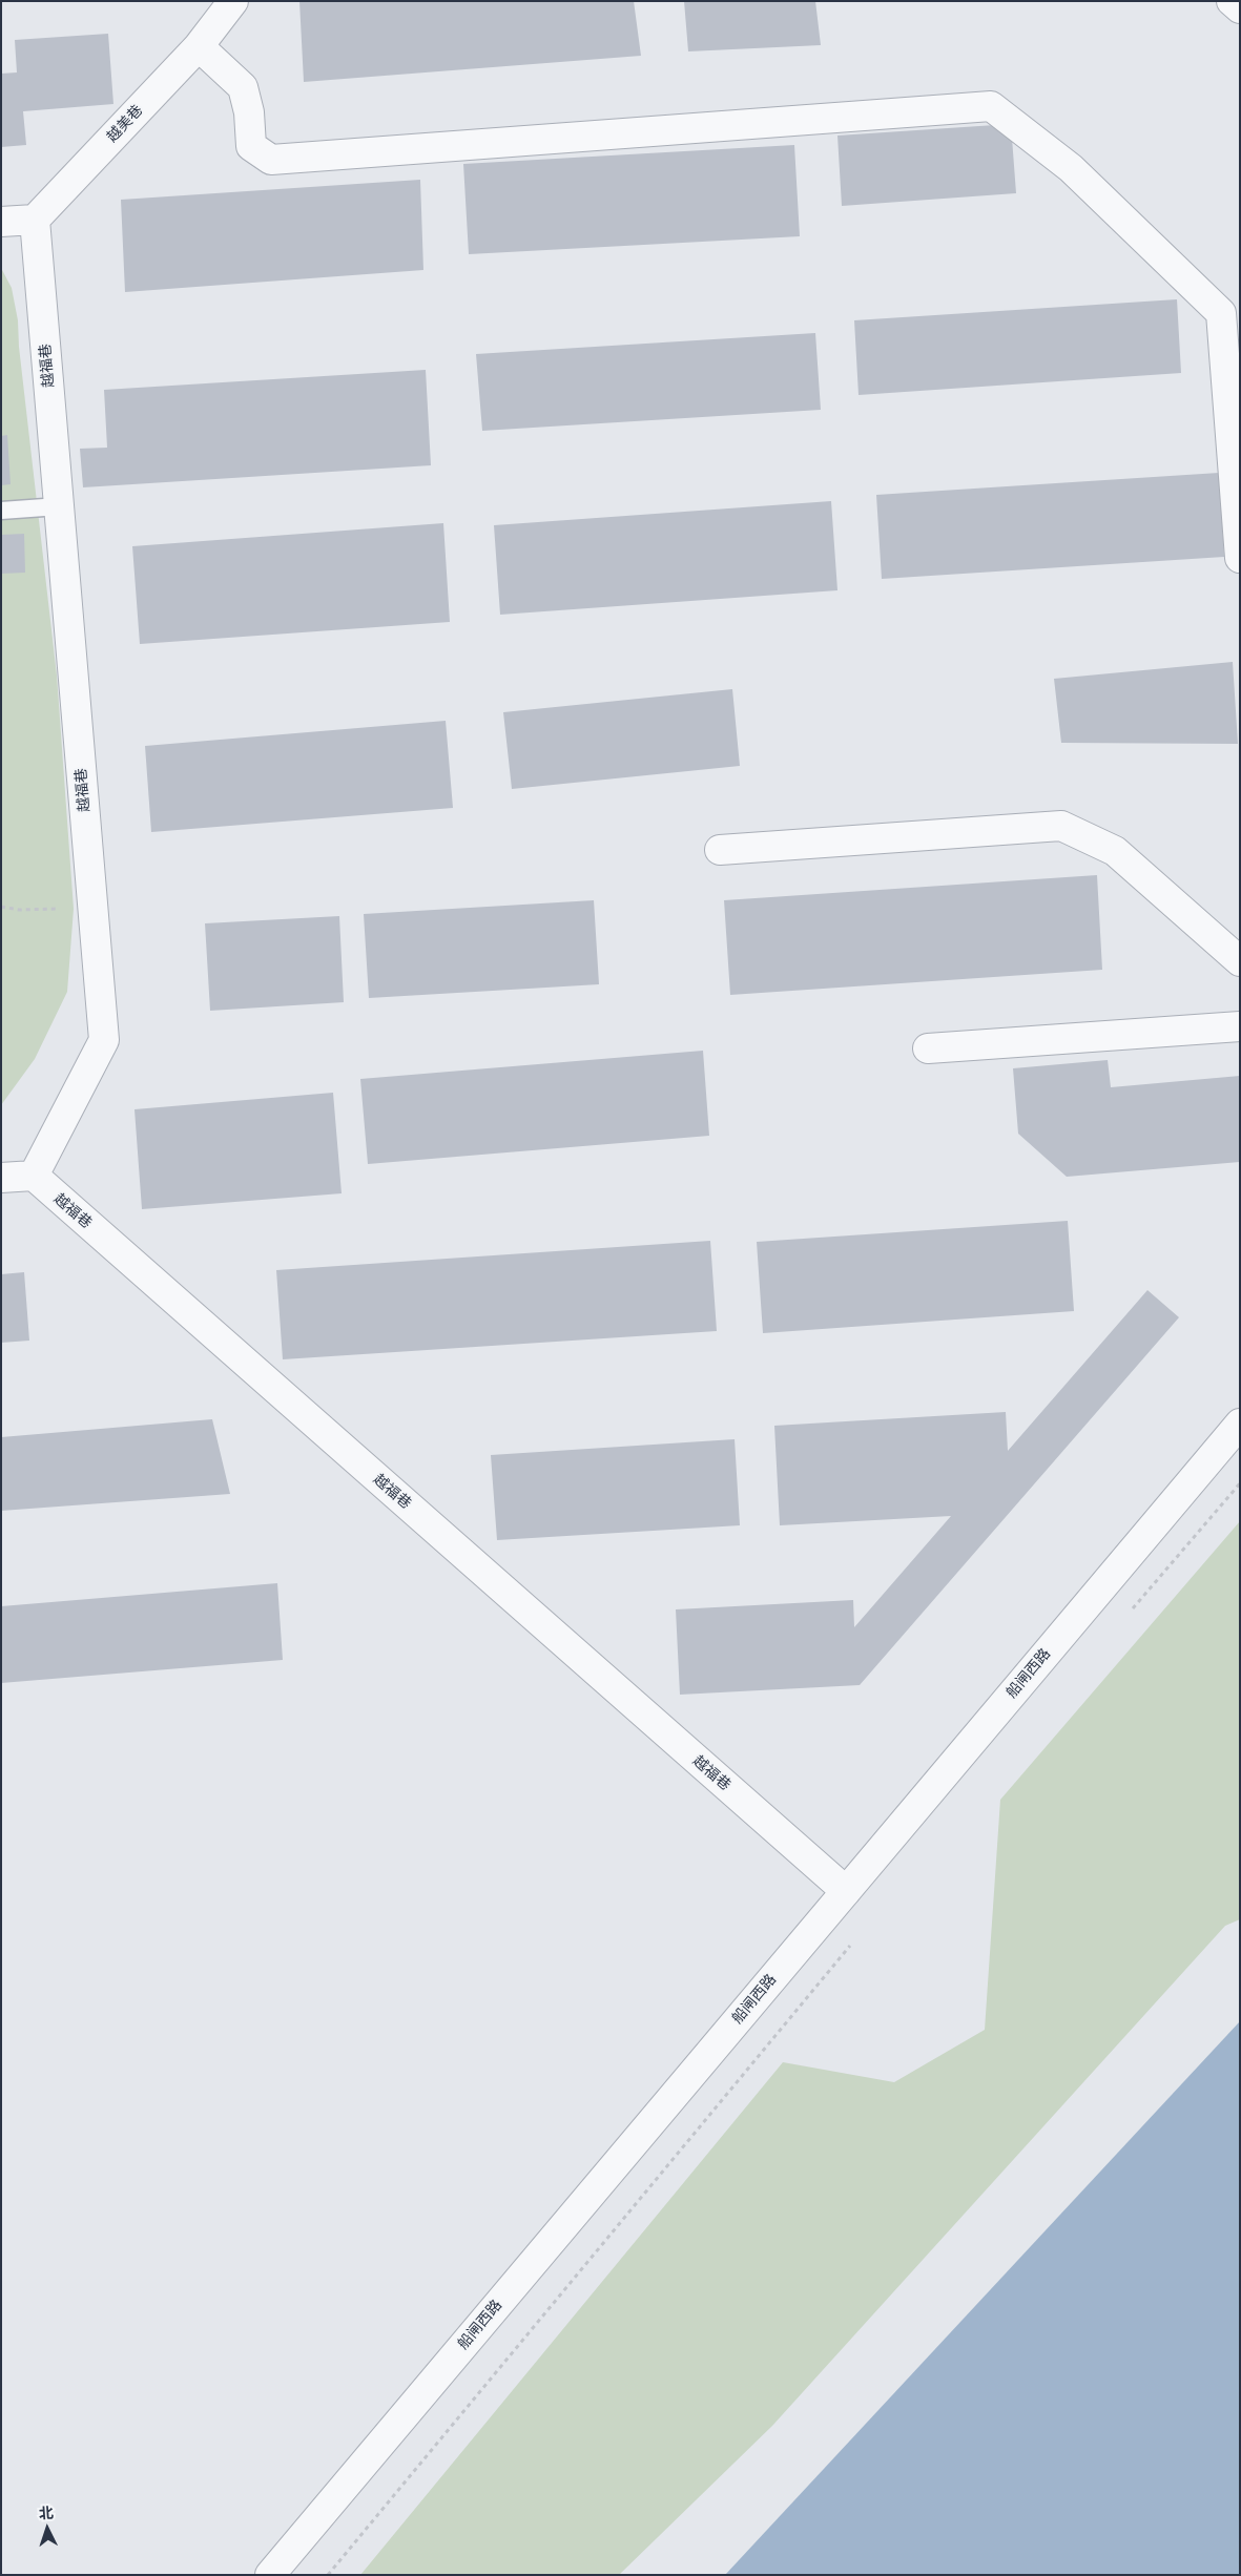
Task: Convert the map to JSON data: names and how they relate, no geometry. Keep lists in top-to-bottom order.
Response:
{
  "streets": {
    "street": ["越美巷", "越福巷", "船闸西路"]
  },
  "crossings": [
    ["越美巷", "越福巷"],
    ["越福巷", "船闸西路"]
  ],
  "north": "top"
}
